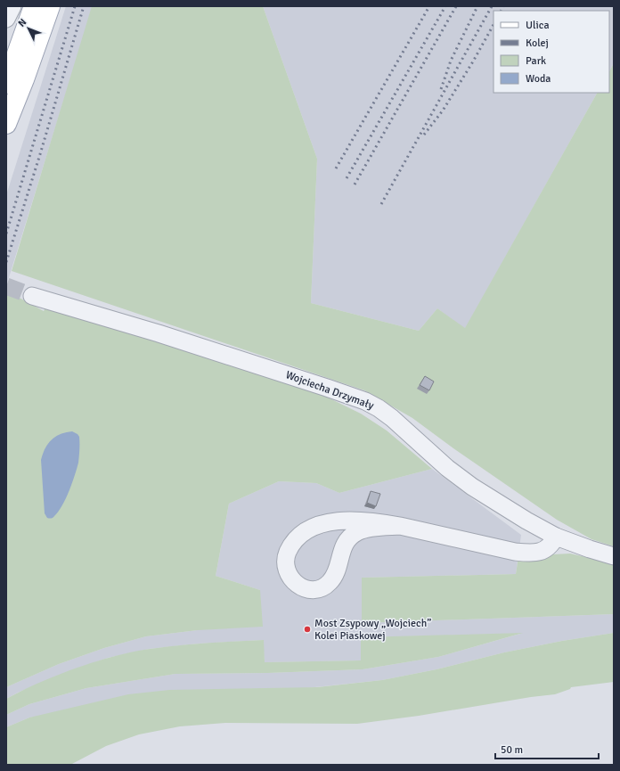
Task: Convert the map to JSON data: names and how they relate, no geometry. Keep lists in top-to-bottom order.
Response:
{
  "streets": {
    "street": ["Wojciecha Drzymały"]
  },
  "places": ["Most Zsypowy „Wojciech” Kolei Piaskowej"],
  "legend": [
    "Ulica",
    "Kolej",
    "Park",
    "Woda"
  ],
  "scale_bar": "50 m",
  "north": "top left"
}
